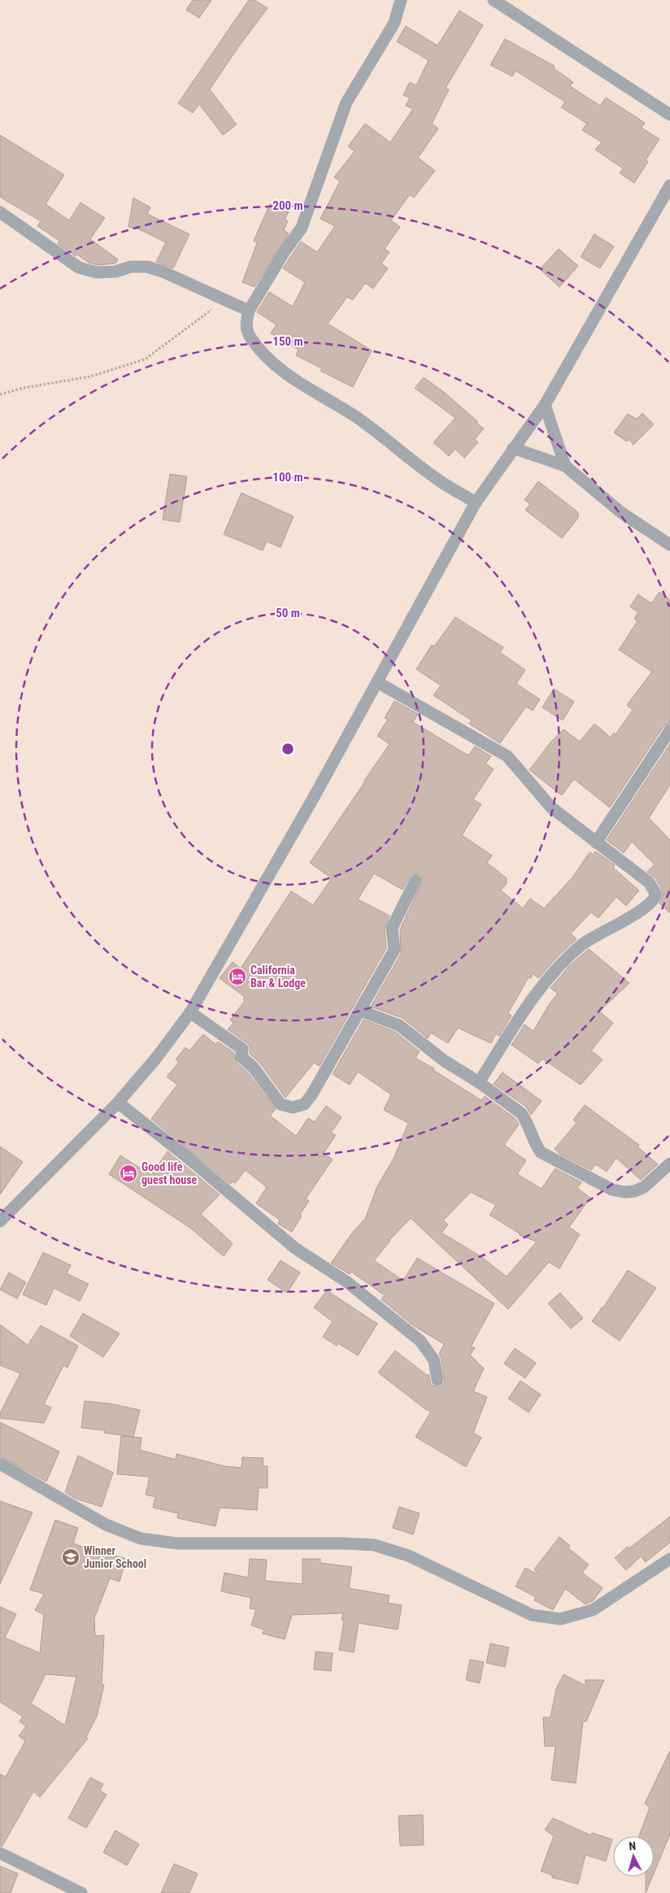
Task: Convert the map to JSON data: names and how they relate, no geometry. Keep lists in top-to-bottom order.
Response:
{
  "places": {
    "hotel": ["California Bar & Lodge", "Good life guest house"],
    "school or university": ["Winner Junior School"]
  },
  "north": "top",
  "rings": [
    "200 m",
    "150 m",
    "100 m",
    "50 m"
  ]
}
